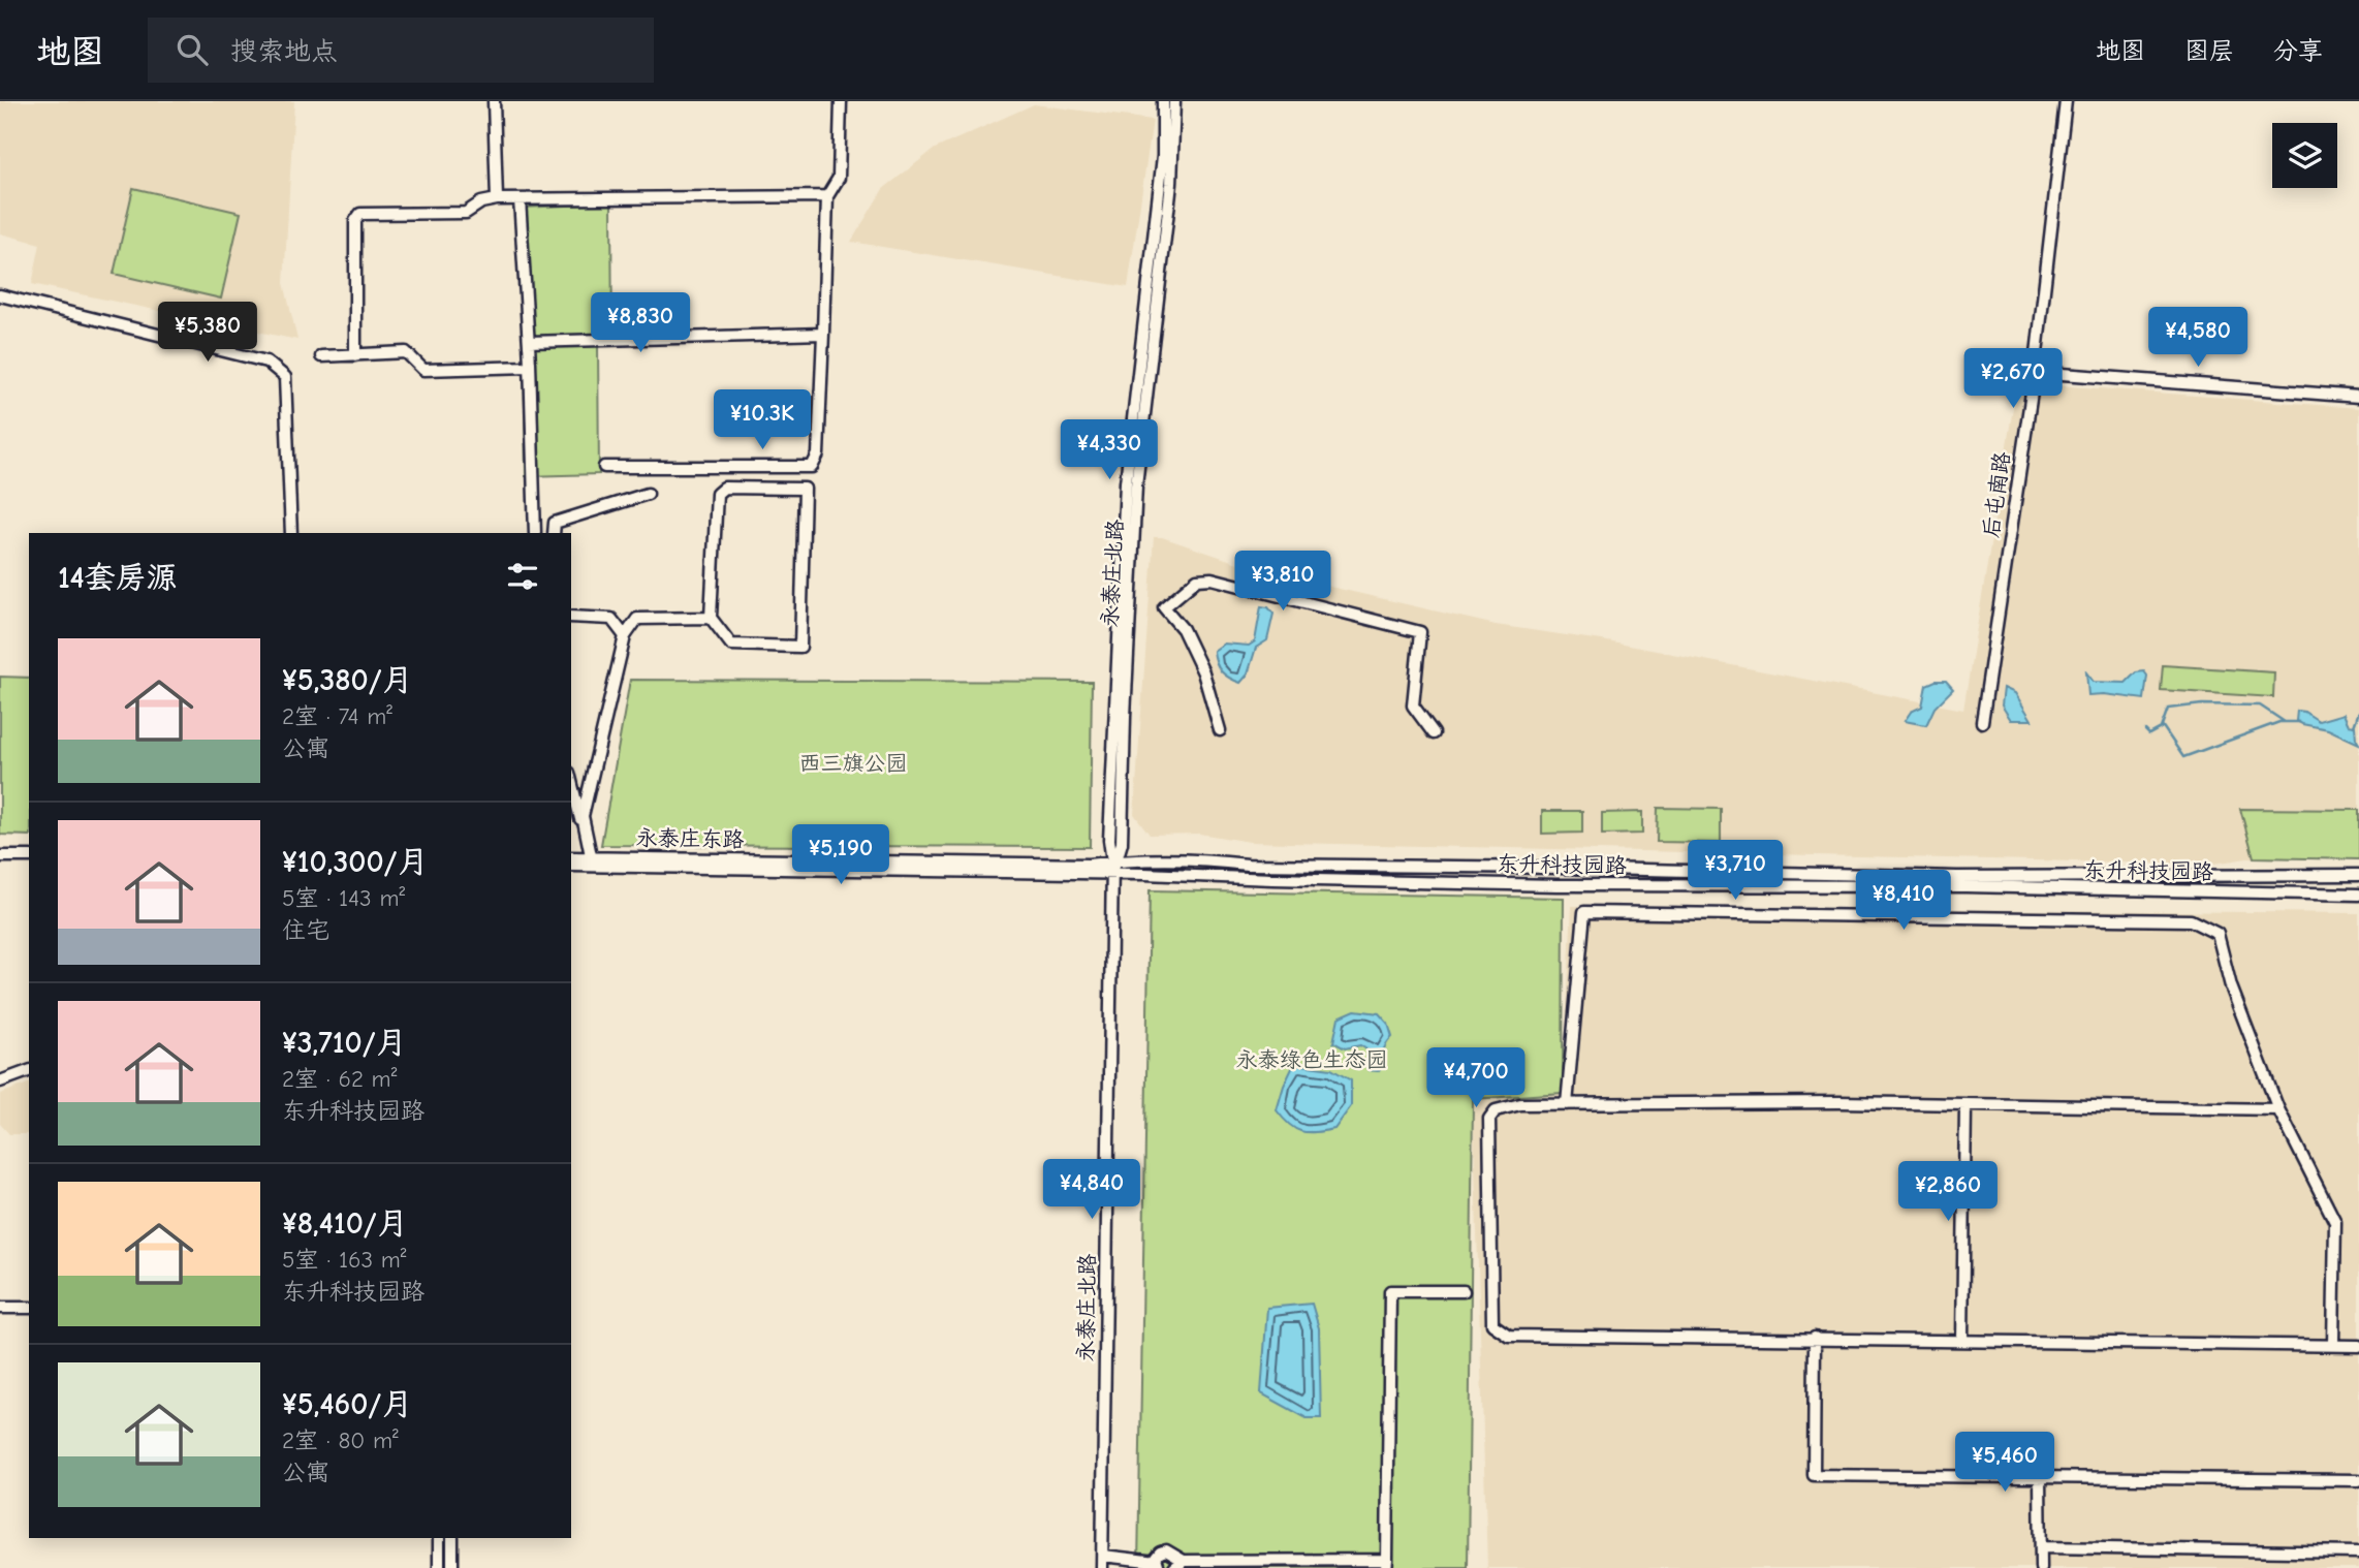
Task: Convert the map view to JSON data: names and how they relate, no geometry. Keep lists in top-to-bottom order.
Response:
{
  "streets": {
    "street": [
      "后屯南路",
      "永泰庄北路",
      "永泰庄东路",
      "东升科技园路"
    ]
  },
  "crossings": [
    ["永泰庄北路", "永泰庄东路"],
    ["永泰庄北路", "东升科技园路"],
    ["永泰庄东路", "东升科技园路"]
  ],
  "parks": ["西三旗公园", "永泰绿色生态园"],
  "page": {
    "header": "地图",
    "search": "搜索地点",
    "nav": ["地图", "图层", "分享"],
    "price": [
      "¥8,830",
      "¥5,380",
      "¥4,580",
      "¥2,670",
      "¥10.3K",
      "¥4,330",
      "¥3,810",
      "¥5,190",
      "¥3,710",
      "¥8,410",
      "¥4,700",
      "¥4,840",
      "¥2,860",
      "¥5,460"
    ],
    "heading": "14套房源",
    "list": [
      {
        "name": "¥5,380/月",
        "note": "2室 · 74 m² · 公寓"
      },
      {
        "name": "¥10,300/月",
        "note": "5室 · 143 m² · 住宅"
      },
      {
        "name": "¥3,710/月",
        "note": "2室 · 62 m² · 东升科技园路"
      },
      {
        "name": "¥8,410/月",
        "note": "5室 · 163 m² · 东升科技园路"
      },
      {
        "name": "¥5,460/月",
        "note": "2室 · 80 m² · 公寓"
      }
    ]
  }
}
